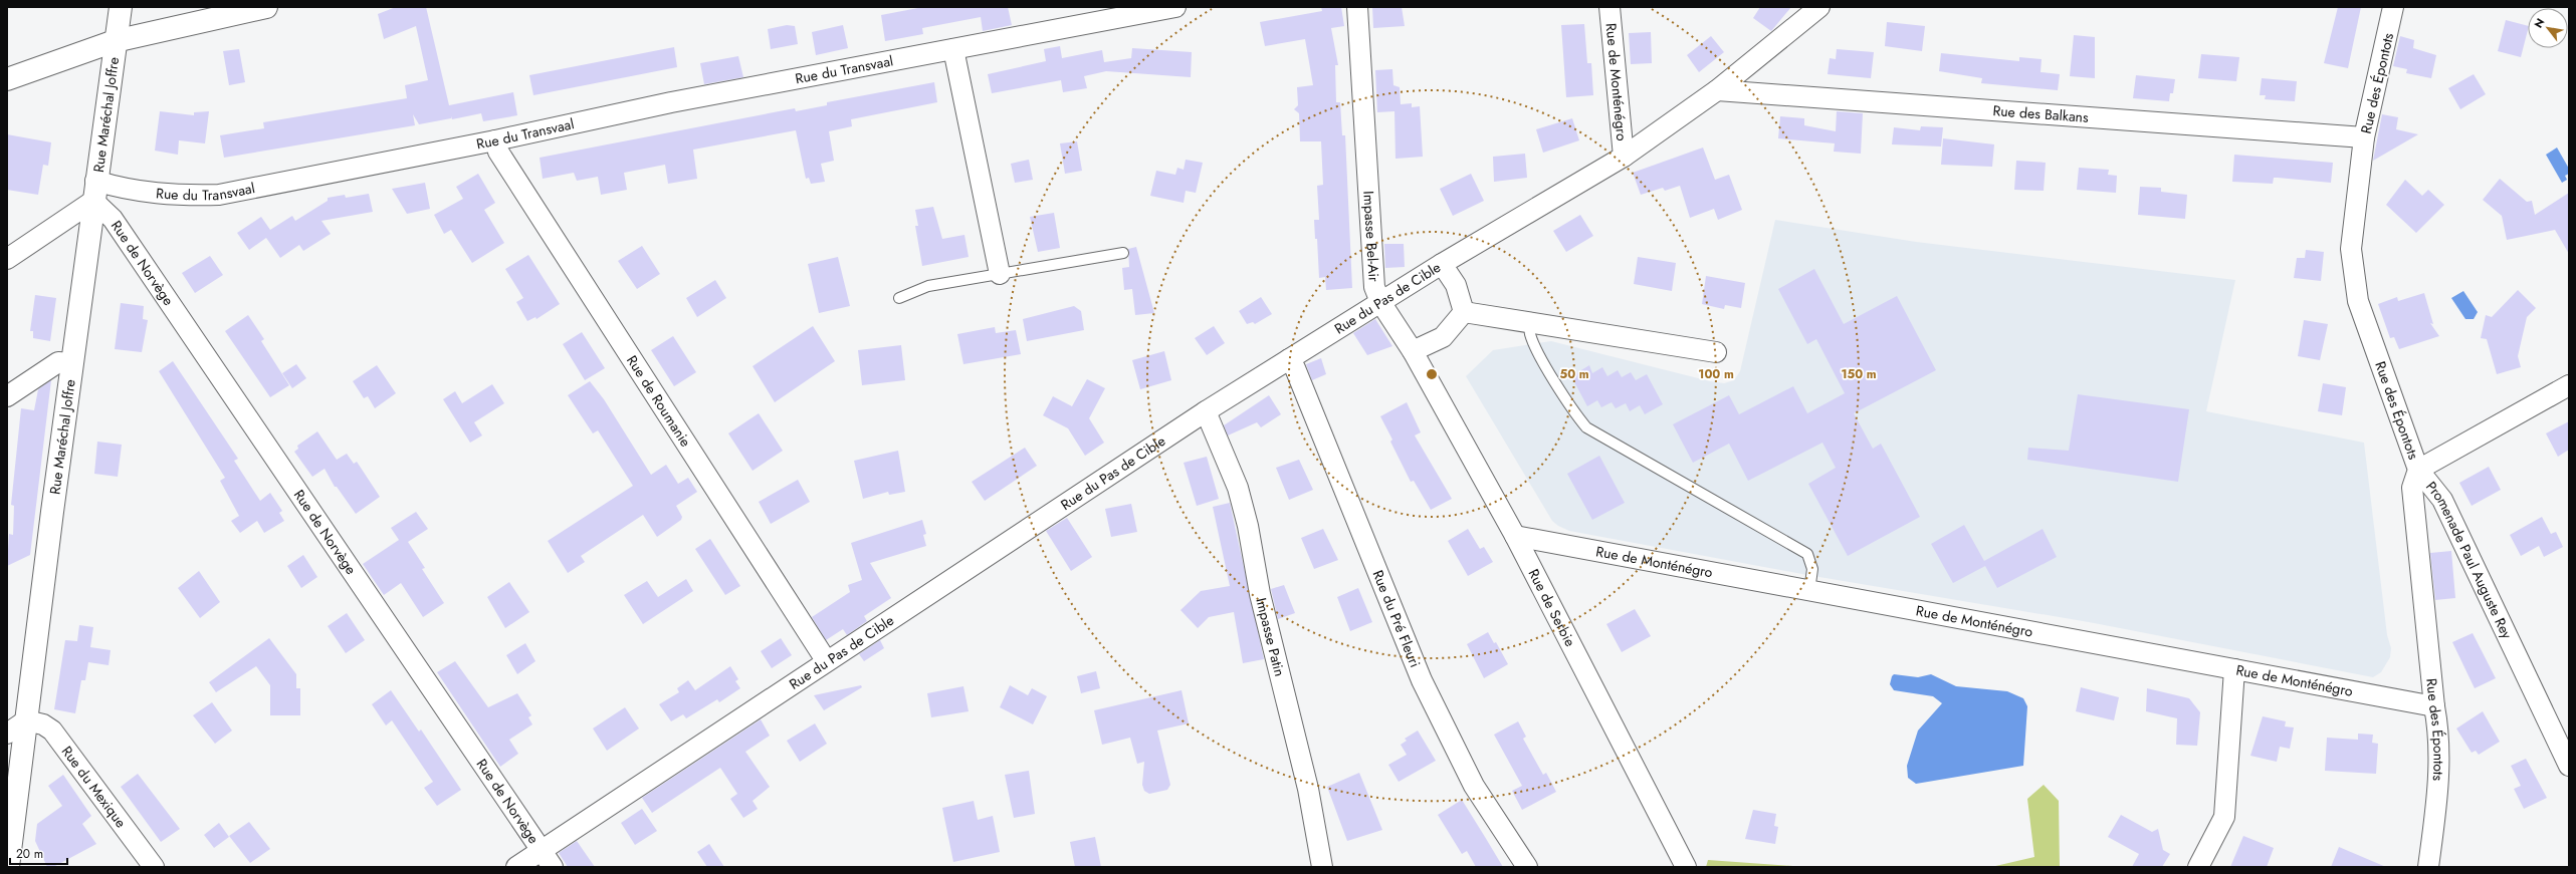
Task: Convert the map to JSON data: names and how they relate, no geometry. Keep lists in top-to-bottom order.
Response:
{
  "streets": {
    "main road": ["Rue Maréchal Joffre"],
    "street": [
      "Rue du Transvaal",
      "Rue de Monténégro",
      "Rue des Épontots",
      "Rue des Balkans",
      "Impasse Bel-Air",
      "Rue de Norvège",
      "Rue du Pas de Cible",
      "Rue de Roumanie",
      "Promenade Paul Auguste Rey",
      "Rue de Serbie",
      "Rue du Pré Fleuri",
      "Impasse Patin",
      "Rue du Mexique"
    ]
  },
  "crossings": [
    ["Rue du Transvaal", "Rue Maréchal Joffre"],
    ["Rue du Transvaal", "Rue de Norvège"],
    ["Rue du Transvaal", "Rue de Roumanie"],
    ["Rue de Monténégro", "Rue des Épontots"],
    ["Rue de Monténégro", "Rue du Pas de Cible"],
    ["Rue de Monténégro", "Rue de Serbie"],
    ["Rue des Épontots", "Rue des Balkans"],
    ["Rue des Épontots", "Promenade Paul Auguste Rey"],
    ["Rue des Balkans", "Rue du Pas de Cible"],
    ["Rue Maréchal Joffre", "Rue de Norvège"],
    ["Rue Maréchal Joffre", "Rue du Mexique"],
    ["Impasse Bel-Air", "Rue du Pas de Cible"],
    ["Impasse Bel-Air", "Rue de Serbie"],
    ["Rue de Norvège", "Rue du Pas de Cible"],
    ["Rue du Pas de Cible", "Rue de Roumanie"],
    ["Rue du Pas de Cible", "Rue du Pré Fleuri"],
    ["Rue du Pas de Cible", "Impasse Patin"]
  ],
  "scale_bar": "20 m",
  "north": "top left",
  "rings": ["50 m", "100 m", "150 m"]
}
